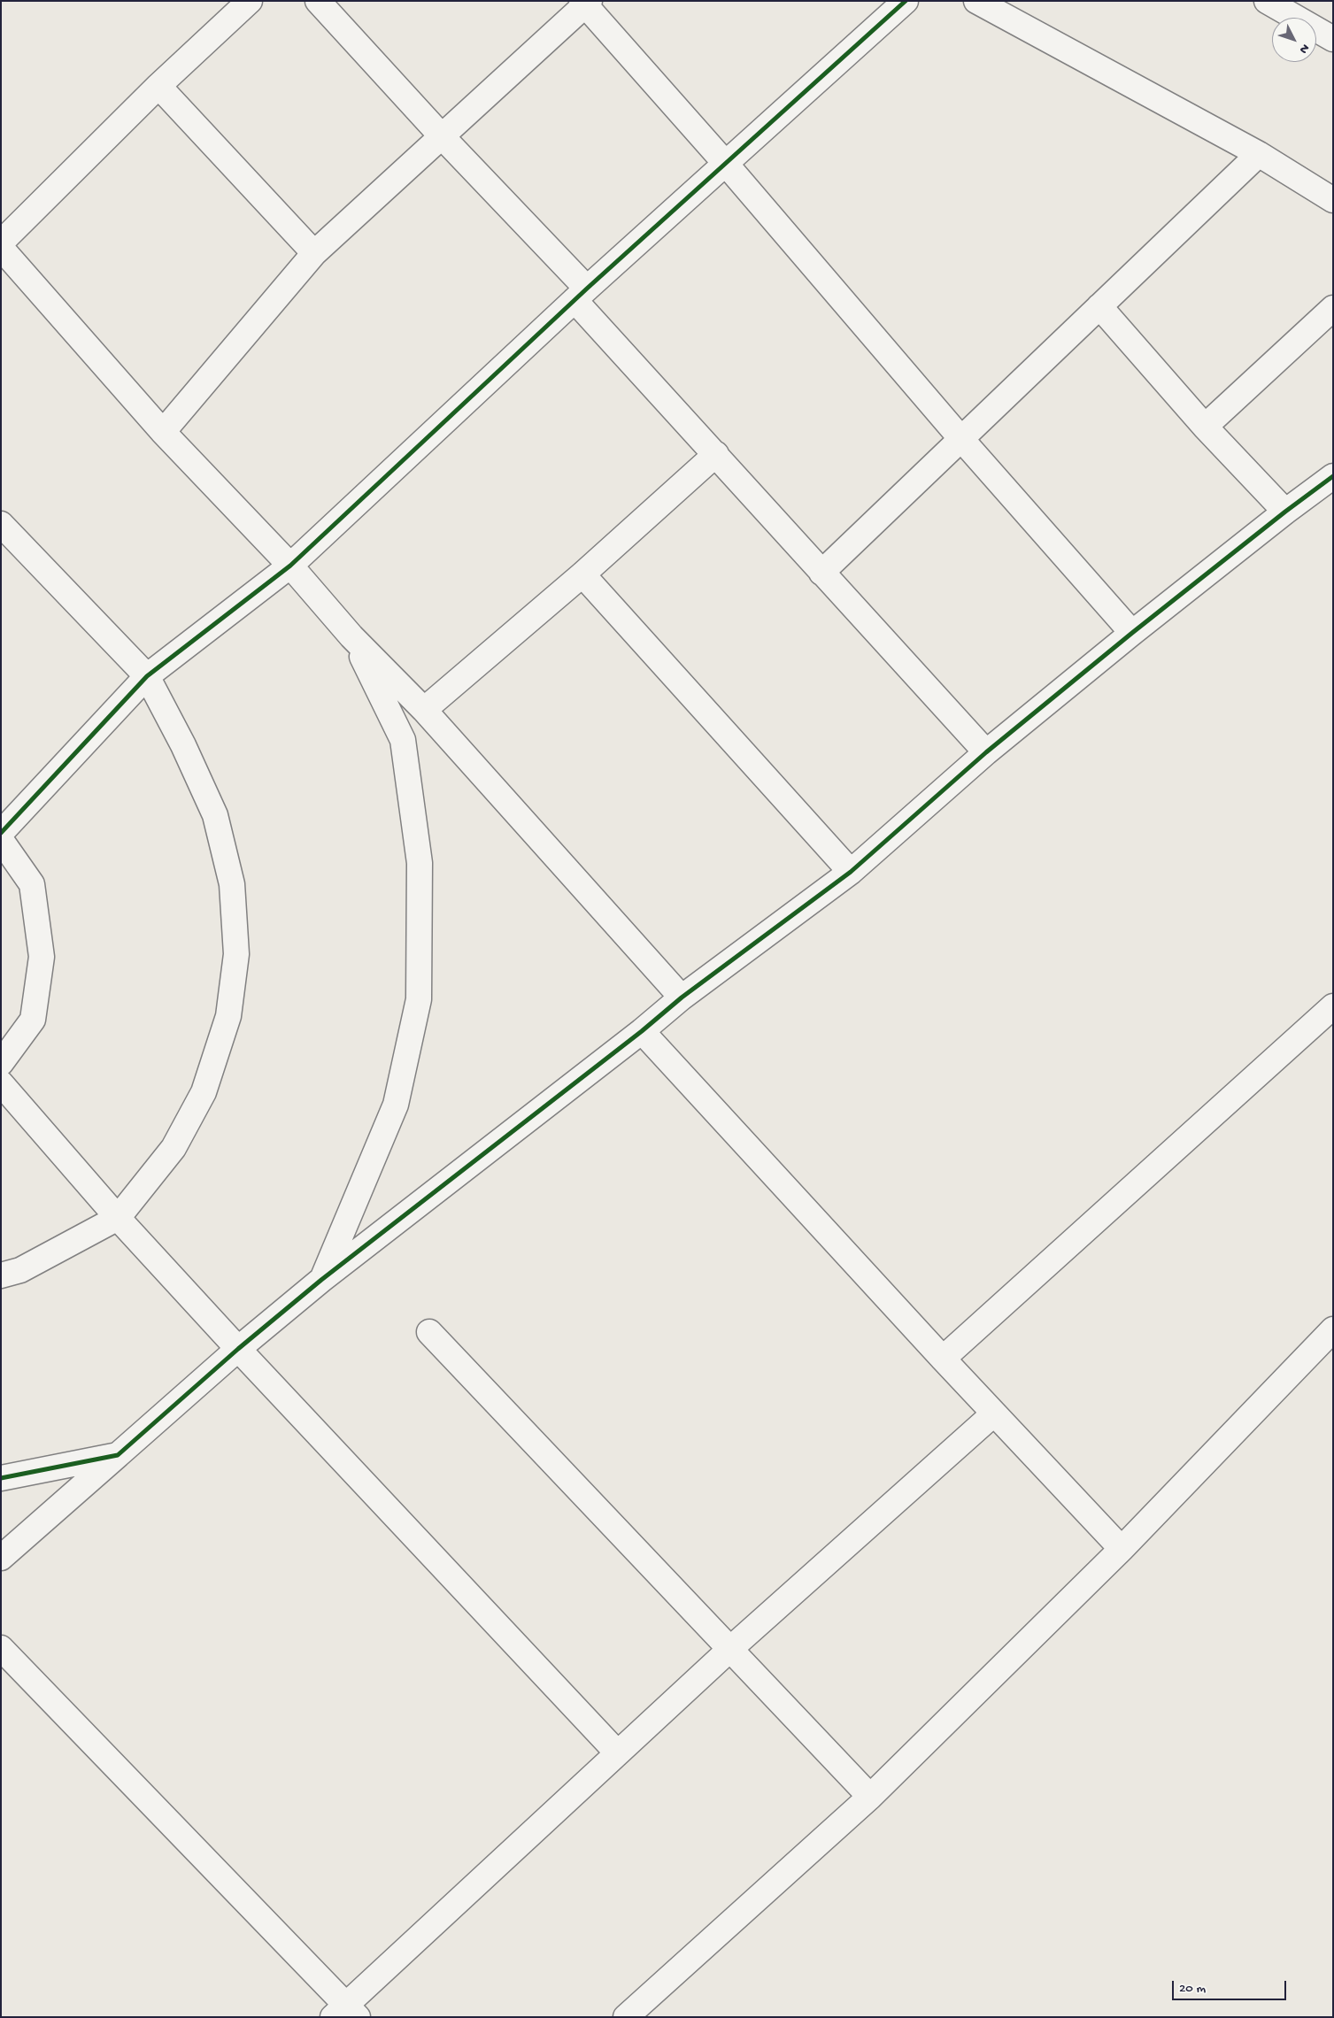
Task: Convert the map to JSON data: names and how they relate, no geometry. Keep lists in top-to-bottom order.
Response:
{
  "scale_bar": "20 m",
  "north": "bottom right"
}
